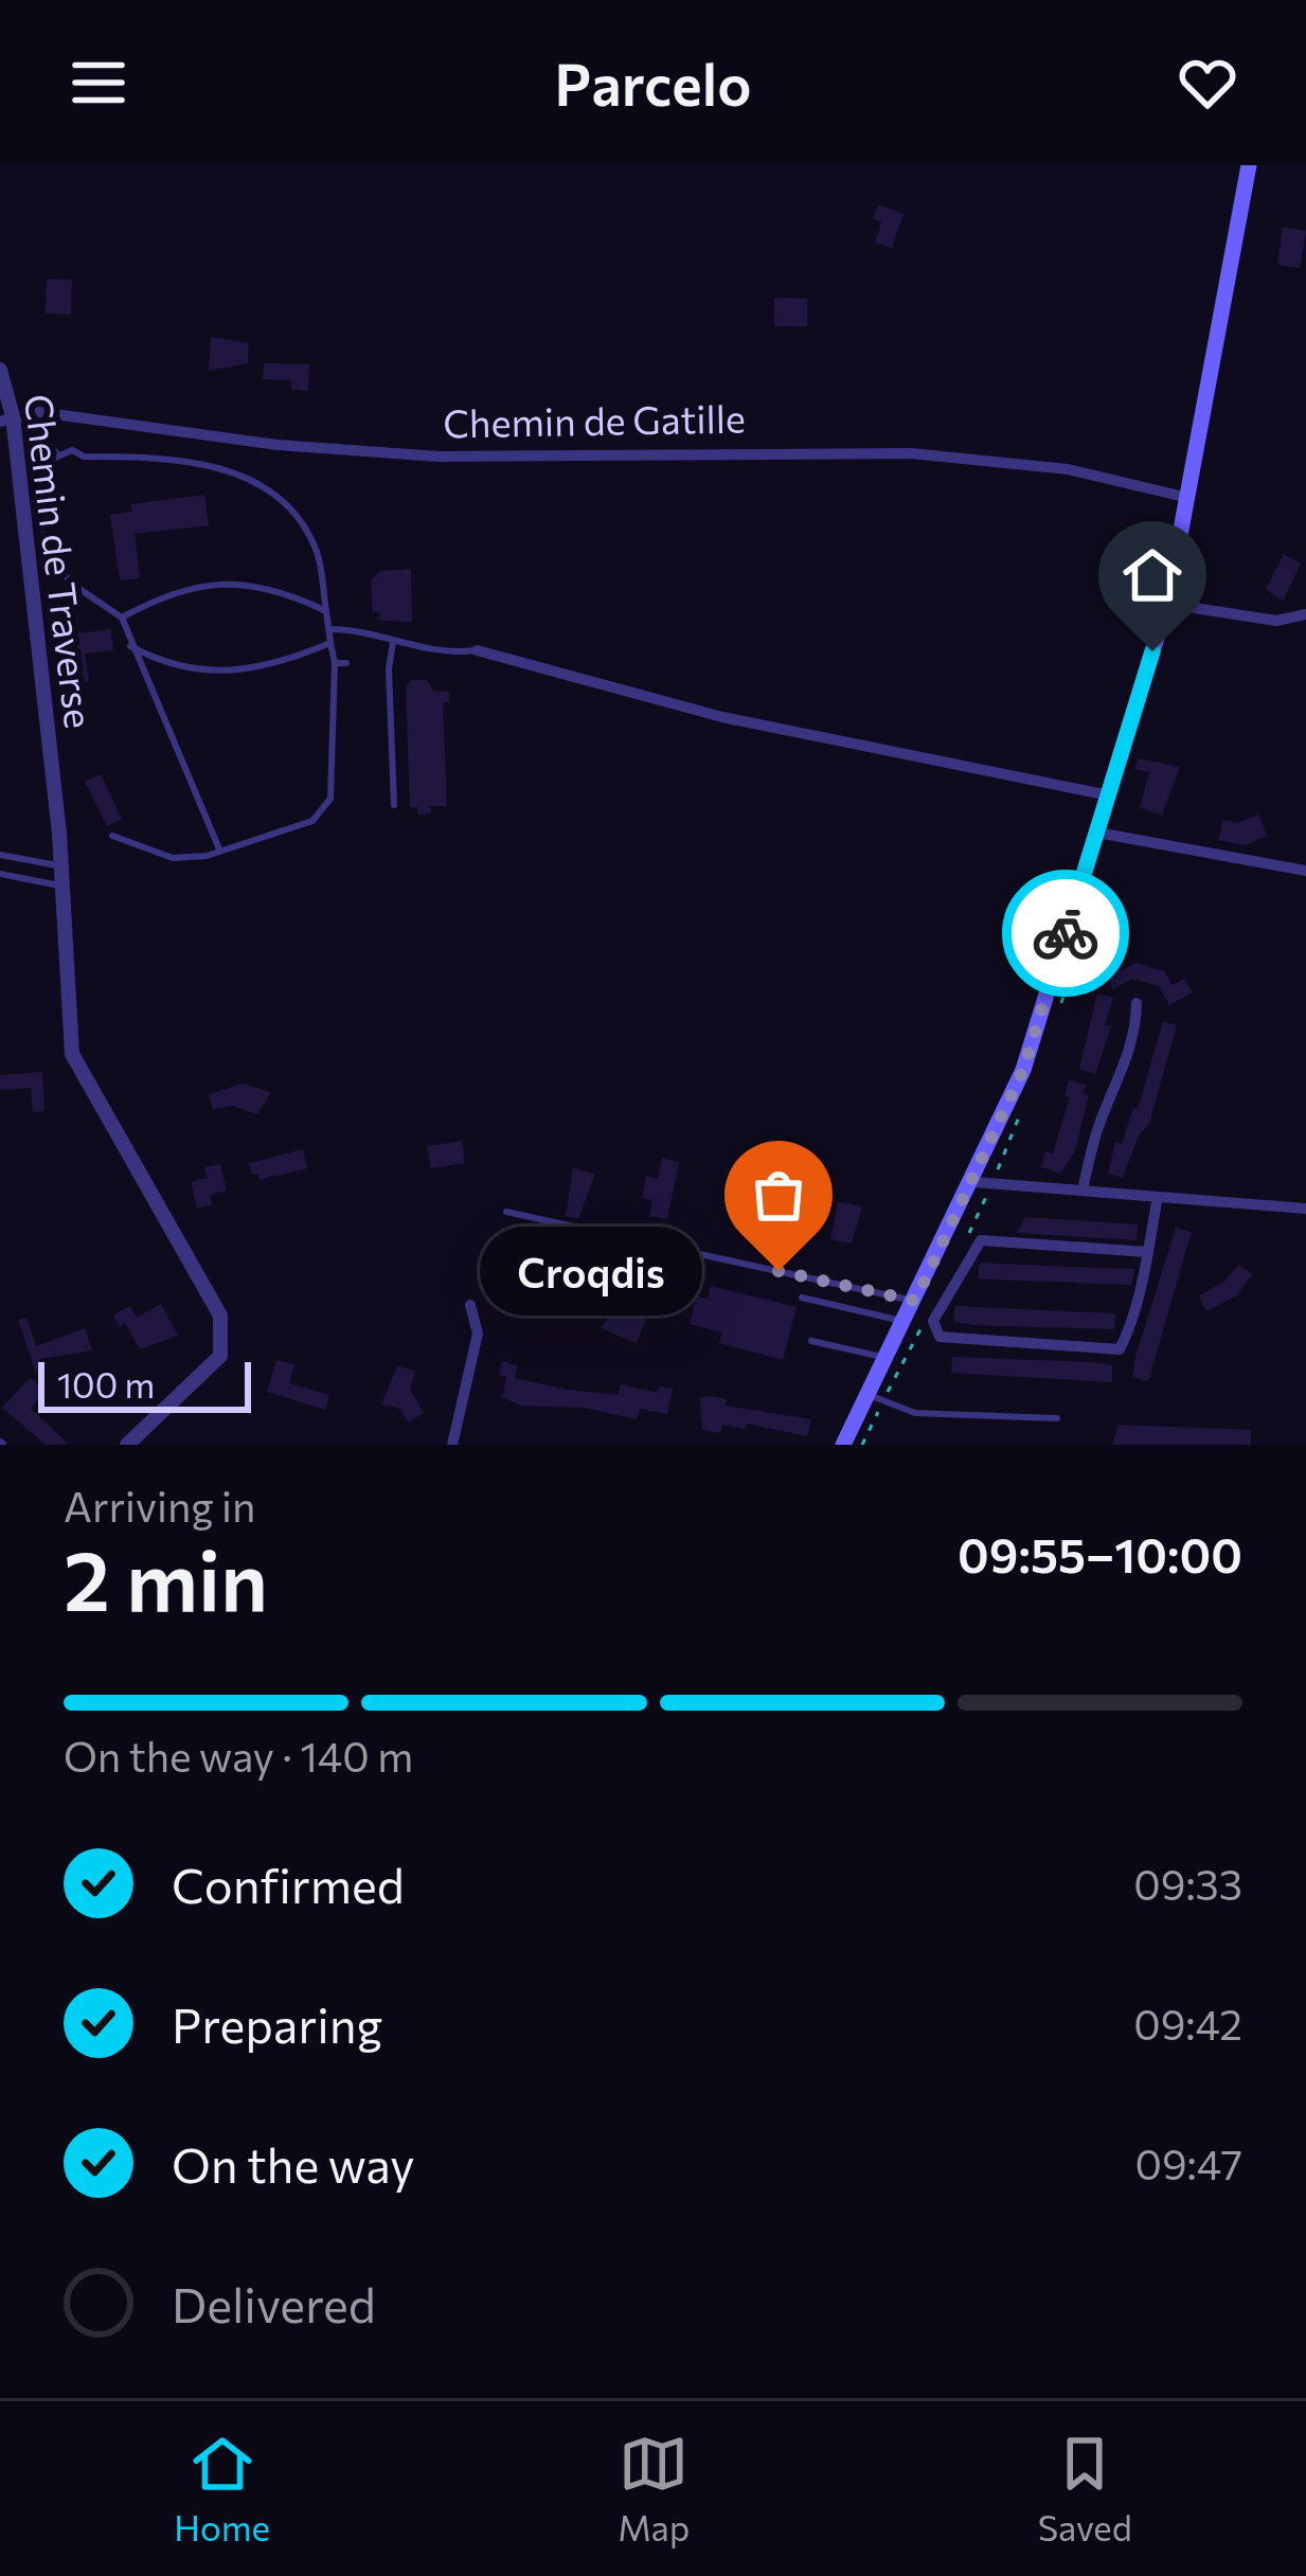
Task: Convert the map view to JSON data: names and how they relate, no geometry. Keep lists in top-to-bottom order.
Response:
{
  "streets": {
    "street": ["Chemin de Gatille", "Chemin de Traverse"]
  },
  "crossings": [
    ["Chemin de Gatille", "Chemin de Traverse"]
  ],
  "places": ["Croqdis"],
  "scale_bar": "100 m",
  "page": {
    "header": "Parcelo",
    "bubble": "Croqdis",
    "scale": "100 m",
    "heading": ["2 min", "Arriving in", "09:55–10:00"],
    "bar": "On the way · 140 m",
    "list": [
      ["Confirmed", "09:33"],
      ["Preparing", "09:42"],
      ["On the way", "09:47"],
      "Delivered"
    ],
    "tabs": ["Home", "Map", "Saved"]
  }
}
